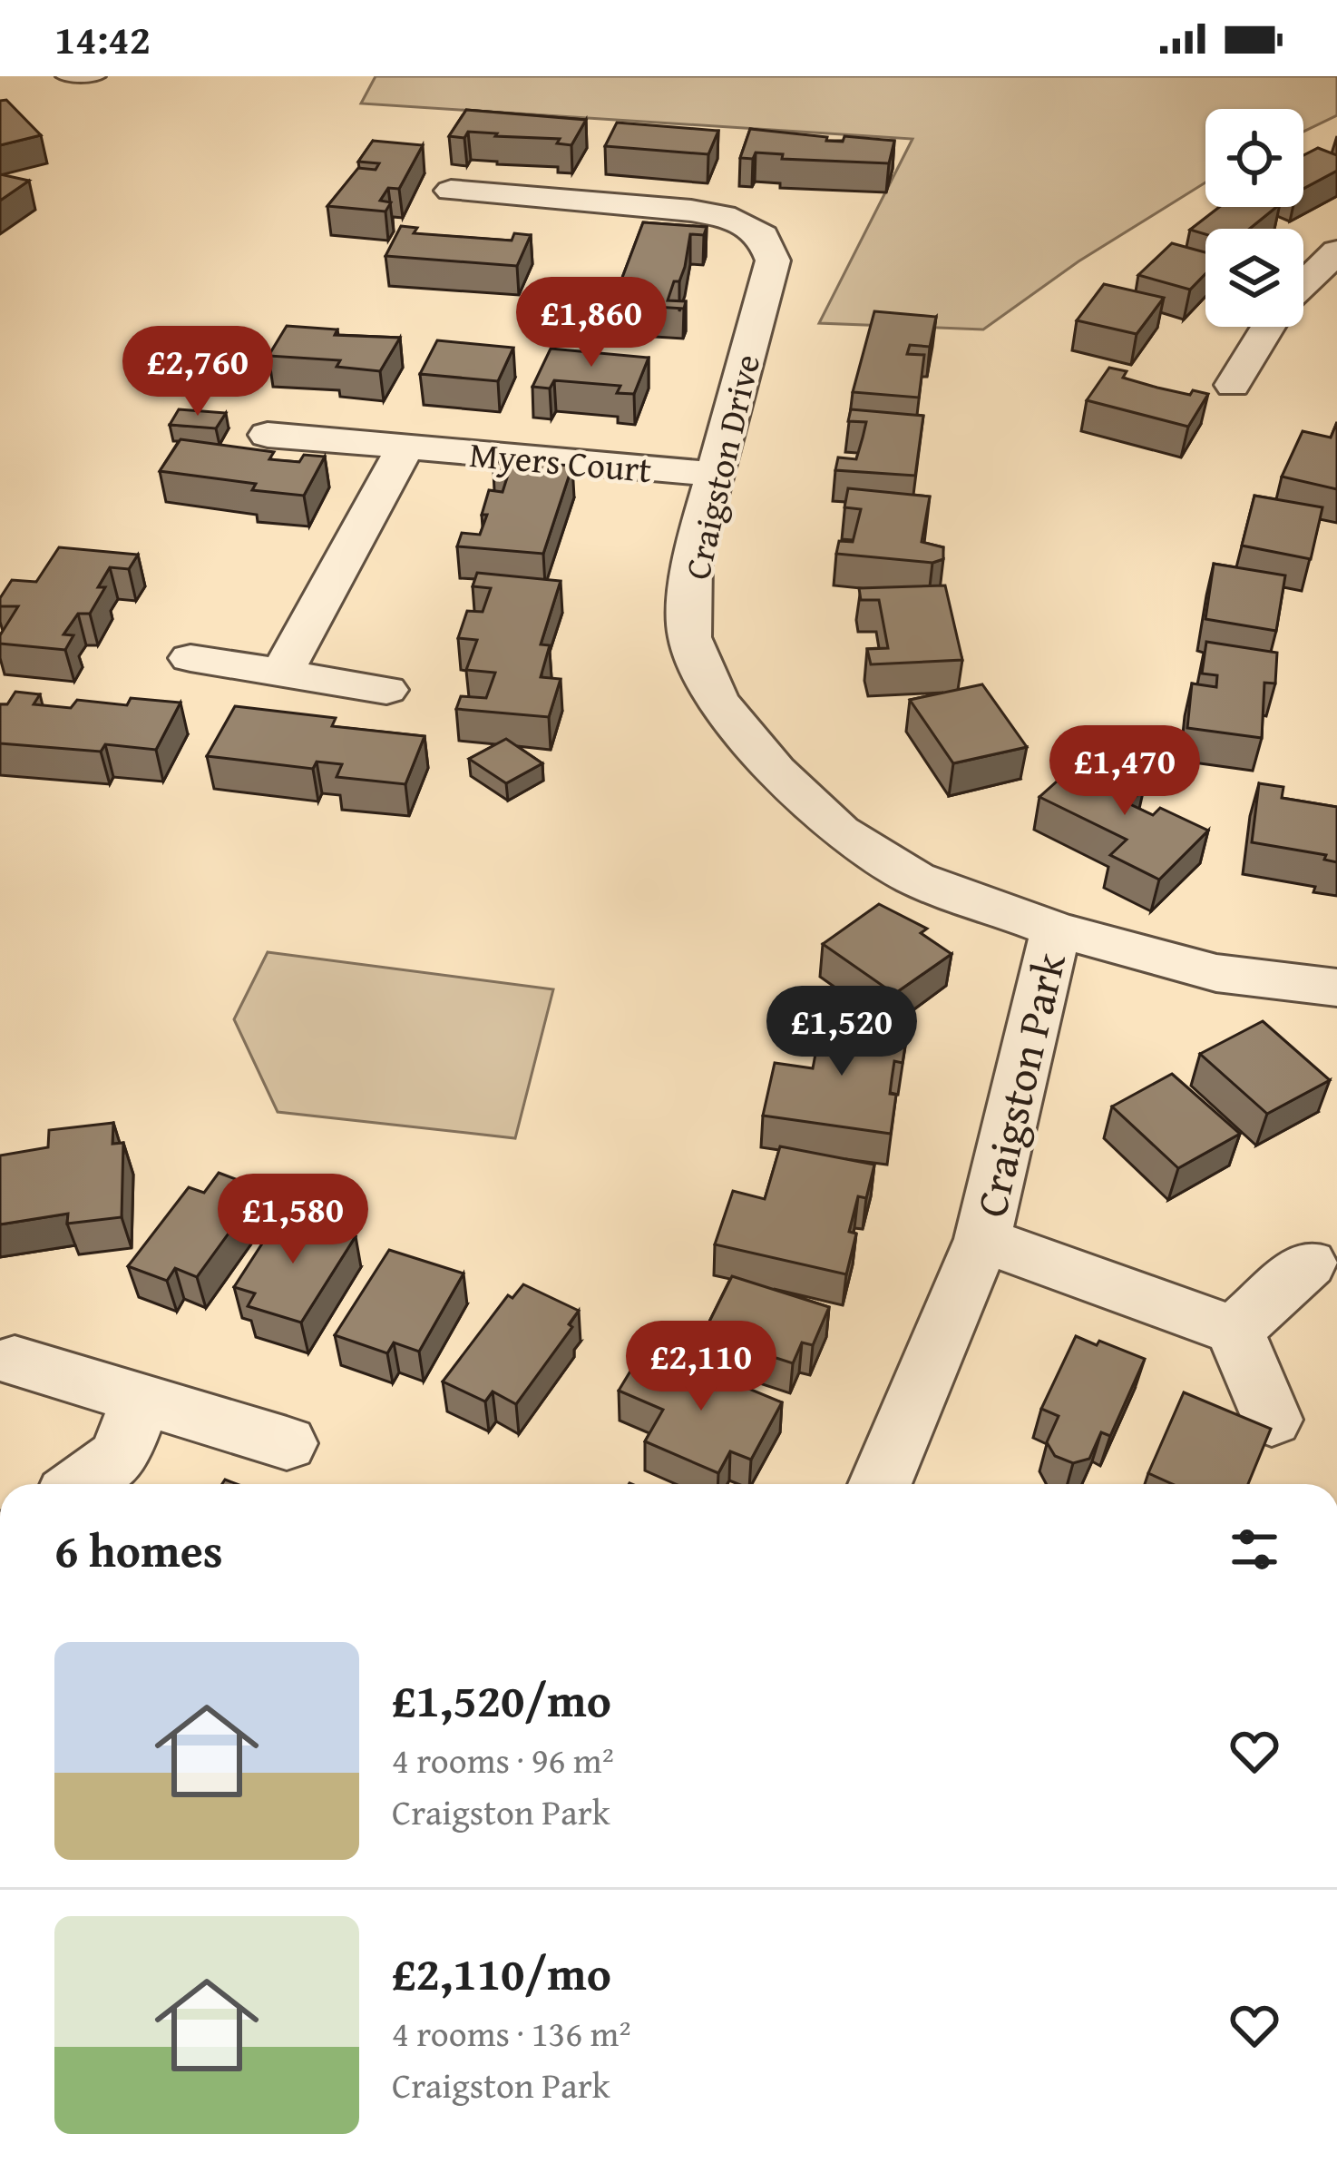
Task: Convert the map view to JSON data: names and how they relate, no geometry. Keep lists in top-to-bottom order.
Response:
{
  "streets": {
    "street": ["Myers Court", "Craigston Drive", "Craigston Park"]
  },
  "crossings": [
    ["Myers Court", "Craigston Drive"],
    ["Craigston Drive", "Craigston Park"]
  ],
  "page": {
    "status": "14:42",
    "price": [
      "£1,860",
      "£2,760",
      "£1,470",
      "£1,520",
      "£1,580",
      "£2,110"
    ],
    "heading": "6 homes",
    "list": [
      {
        "name": "£1,520/mo",
        "note": "4 rooms · 96 m² · Craigston Park"
      },
      {
        "name": "£2,110/mo",
        "note": "4 rooms · 136 m² · Craigston Park"
      }
    ]
  }
}
